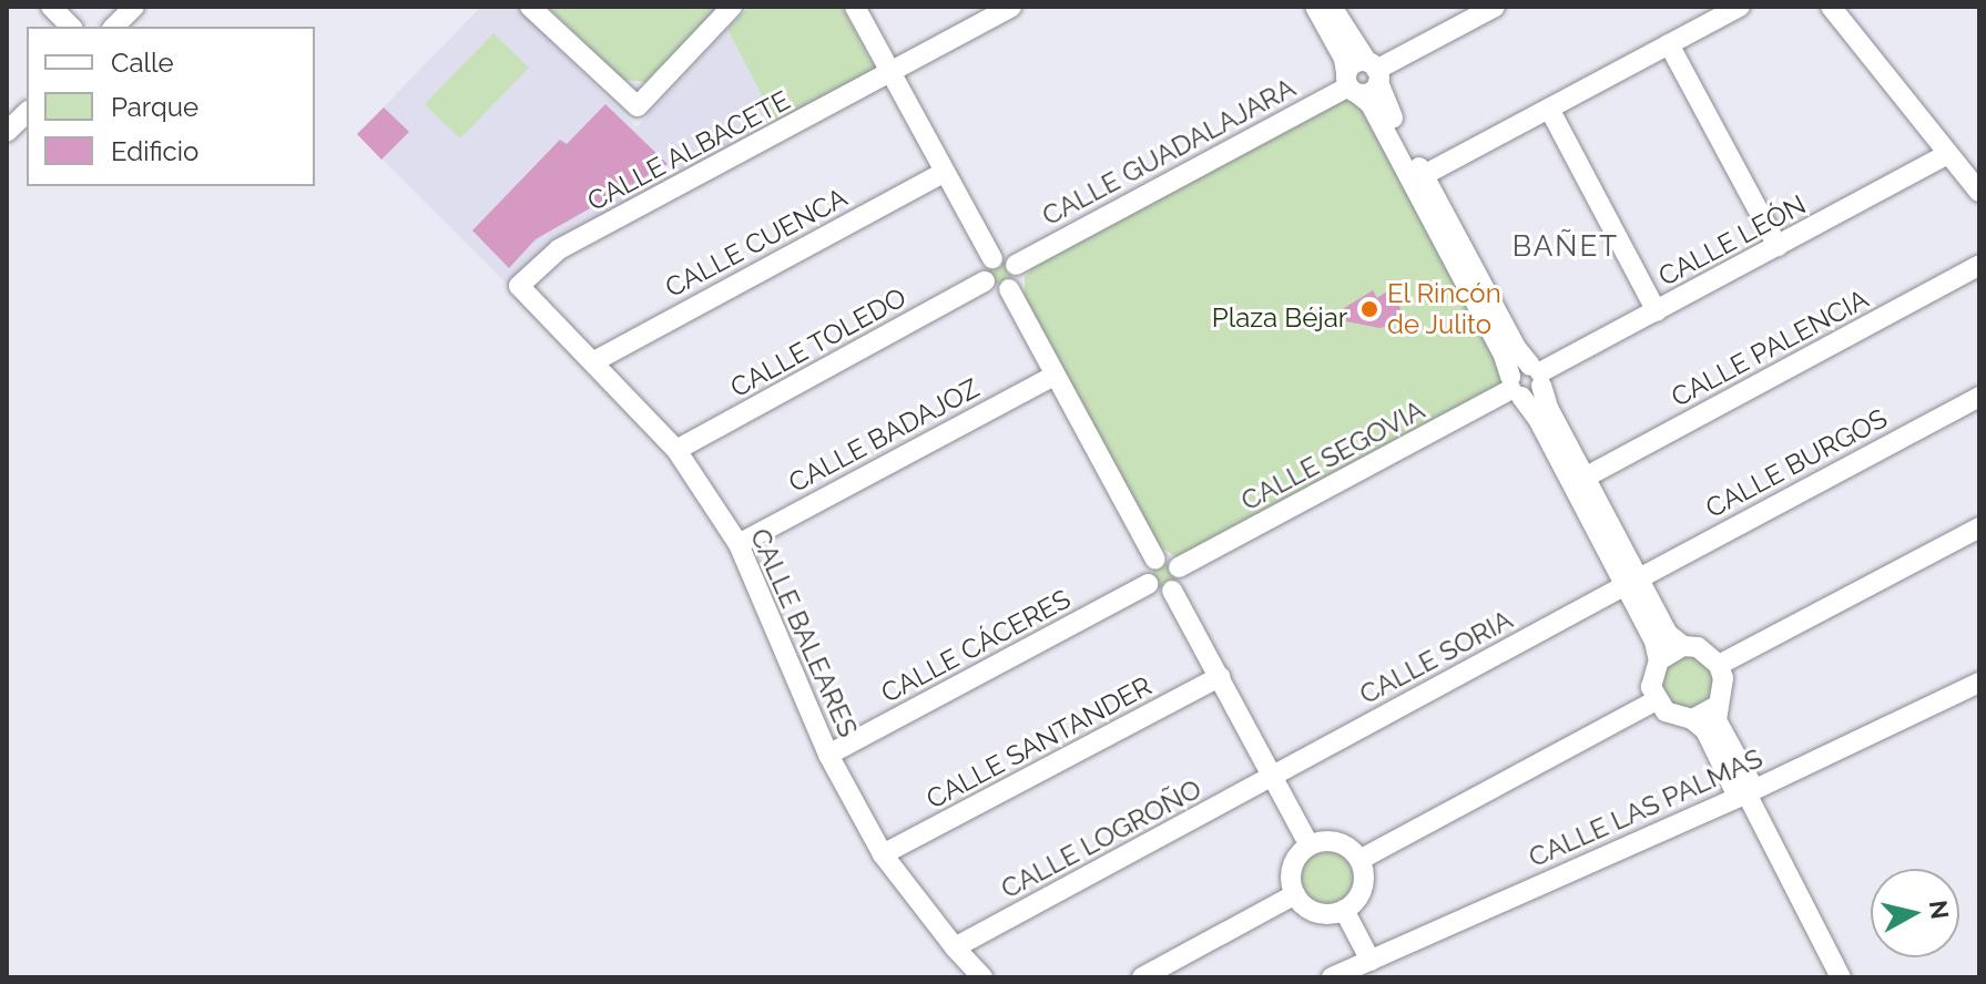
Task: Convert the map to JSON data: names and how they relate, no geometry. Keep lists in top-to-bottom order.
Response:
{
  "streets": {
    "street": [
      "CALLE ALBACETE",
      "CALLE GUADALAJARA",
      "CALLE LEÓN",
      "CALLE CUENCA",
      "CALLE TOLEDO",
      "CALLE PALENCIA",
      "CALLE BADAJOZ",
      "CALLE SEGOVIA",
      "CALLE BURGOS",
      "CALLE BALEARES",
      "CALLE CÁCERES",
      "CALLE SORIA",
      "CALLE SANTANDER",
      "CALLE LAS PALMAS",
      "CALLE LOGROÑO"
    ]
  },
  "crossings": [
    ["CALLE ALBACETE", "CALLE BALEARES"],
    ["CALLE GUADALAJARA", "CALLE TOLEDO"],
    ["CALLE CUENCA", "CALLE BALEARES"],
    ["CALLE TOLEDO", "CALLE BALEARES"],
    ["CALLE BADAJOZ", "CALLE BALEARES"],
    ["CALLE SEGOVIA", "CALLE CÁCERES"],
    ["CALLE BURGOS", "CALLE SORIA"],
    ["CALLE BALEARES", "CALLE CÁCERES"],
    ["CALLE BALEARES", "CALLE SANTANDER"],
    ["CALLE BALEARES", "CALLE LOGROÑO"],
    ["CALLE SORIA", "CALLE LOGROÑO"]
  ],
  "districts": ["BAÑET"],
  "parks": ["Plaza Béjar"],
  "places": ["El Rincón de Julito"],
  "legend": ["Calle", "Parque", "Edificio"],
  "north": "right"
}
